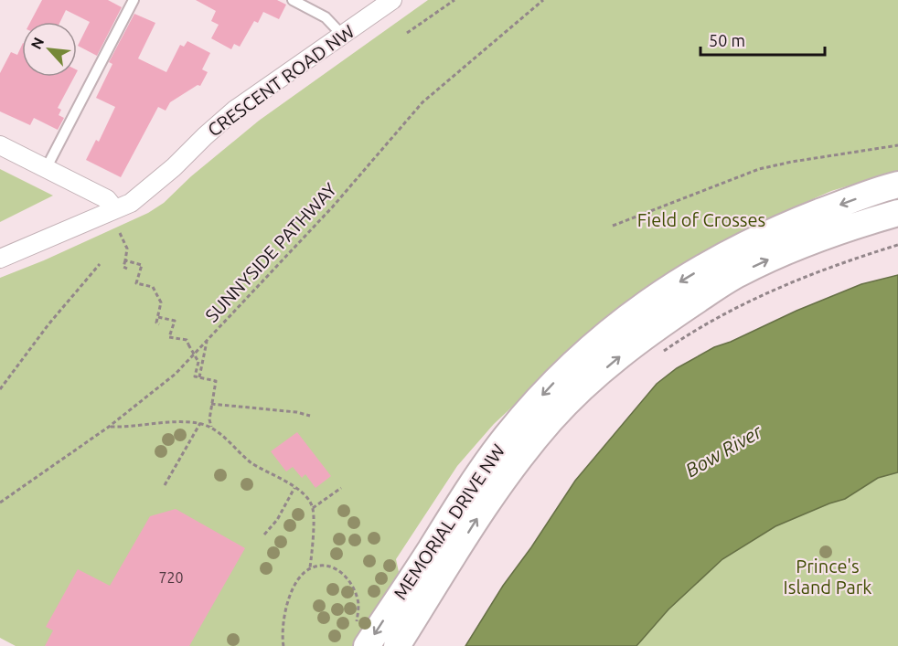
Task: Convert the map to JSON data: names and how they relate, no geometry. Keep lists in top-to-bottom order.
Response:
{
  "streets": {
    "main road": ["MEMORIAL DRIVE NW"],
    "street": ["CRESCENT ROAD NW"],
    "path": ["SUNNYSIDE PATHWAY"]
  },
  "water": ["Bow River"],
  "parks": ["Field of Crosses", "Prince's Island Park"],
  "house_numbers": ["720"],
  "scale_bar": "50 m",
  "north": "top left"
}
